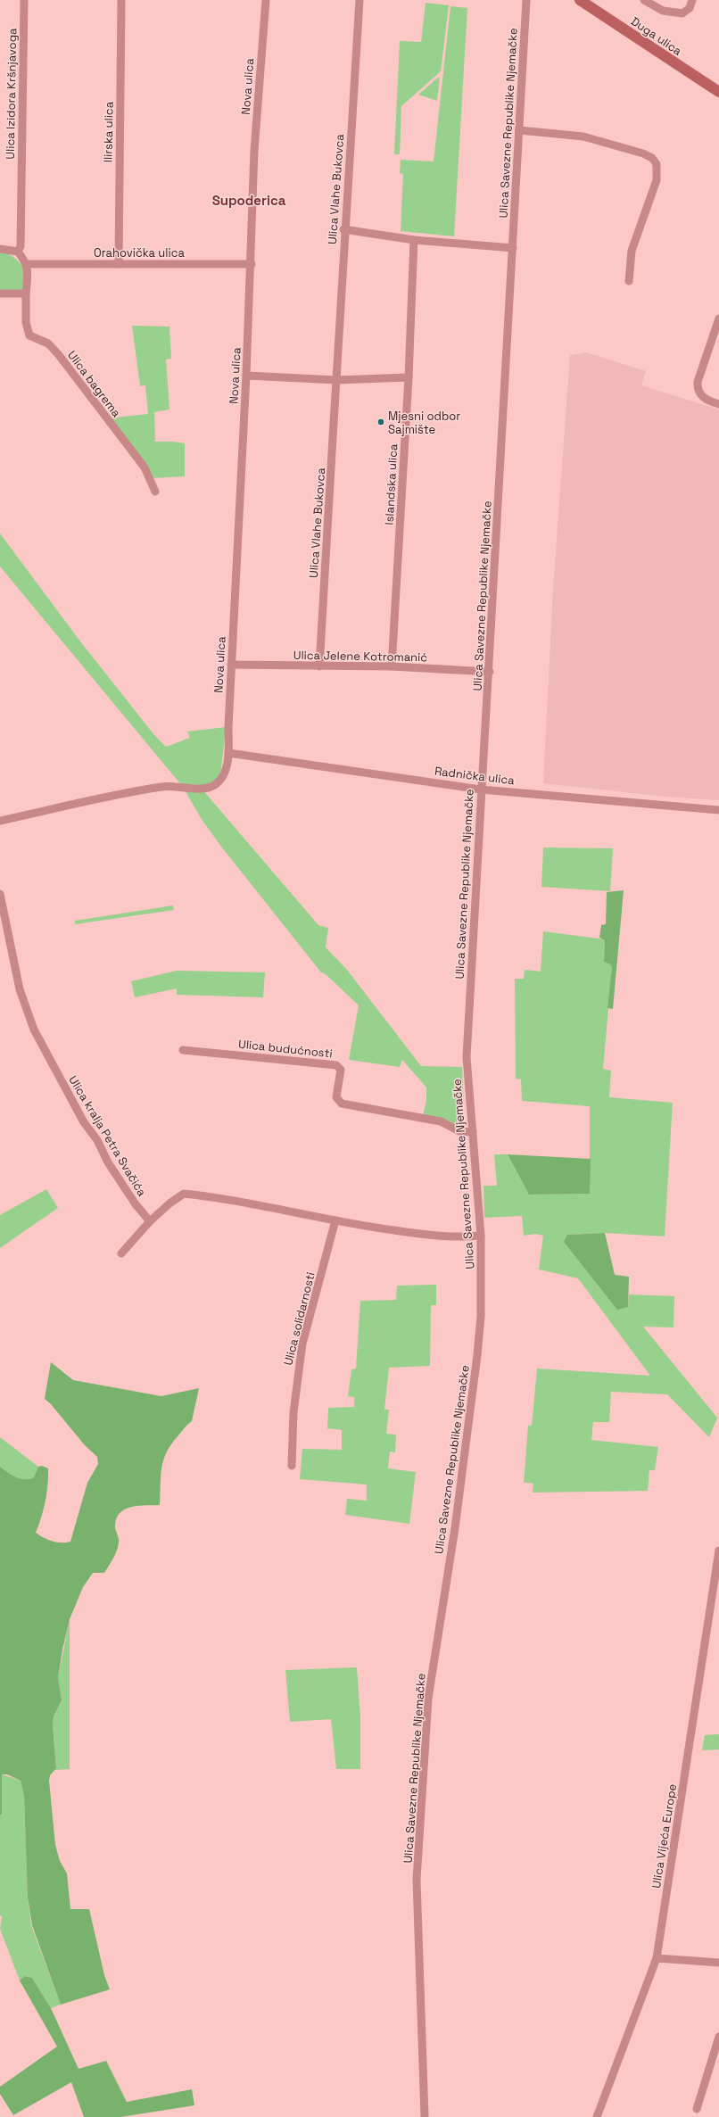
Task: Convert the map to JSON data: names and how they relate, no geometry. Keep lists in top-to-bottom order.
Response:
{
  "streets": {
    "main road": ["Duga ulica"],
    "street": [
      "Nova ulica",
      "Ulica Izidora Kršnjavoga",
      "Ulica Savezne Republike Njemačke",
      "Ilirska ulica",
      "Ulica Vlahe Bukovca",
      "Orahovička ulica",
      "Ulica bagrema",
      "Islandska ulica",
      "Ulica Jelene Kotromanić",
      "Radnička ulica",
      "Ulica budućnosti",
      "Ulica kralja Petra Svačića",
      "Ulica solidarnosti",
      "Ulica Vijeća Europe"
    ]
  },
  "crossings": [
    ["Nova ulica", "Orahovička ulica"],
    ["Nova ulica", "Ulica Jelene Kotromanić"],
    ["Nova ulica", "Radnička ulica"],
    ["Ulica Savezne Republike Njemačke", "Ulica Jelene Kotromanić"],
    ["Ulica Savezne Republike Njemačke", "Radnička ulica"],
    ["Ulica Savezne Republike Njemačke", "Ulica budućnosti"],
    ["Ilirska ulica", "Orahovička ulica"],
    ["Ulica Vlahe Bukovca", "Ulica Jelene Kotromanić"],
    ["Islandska ulica", "Ulica Jelene Kotromanić"]
  ],
  "districts": ["Supoderica"],
  "places": ["Mjesni odbor Sajmište"]
}
